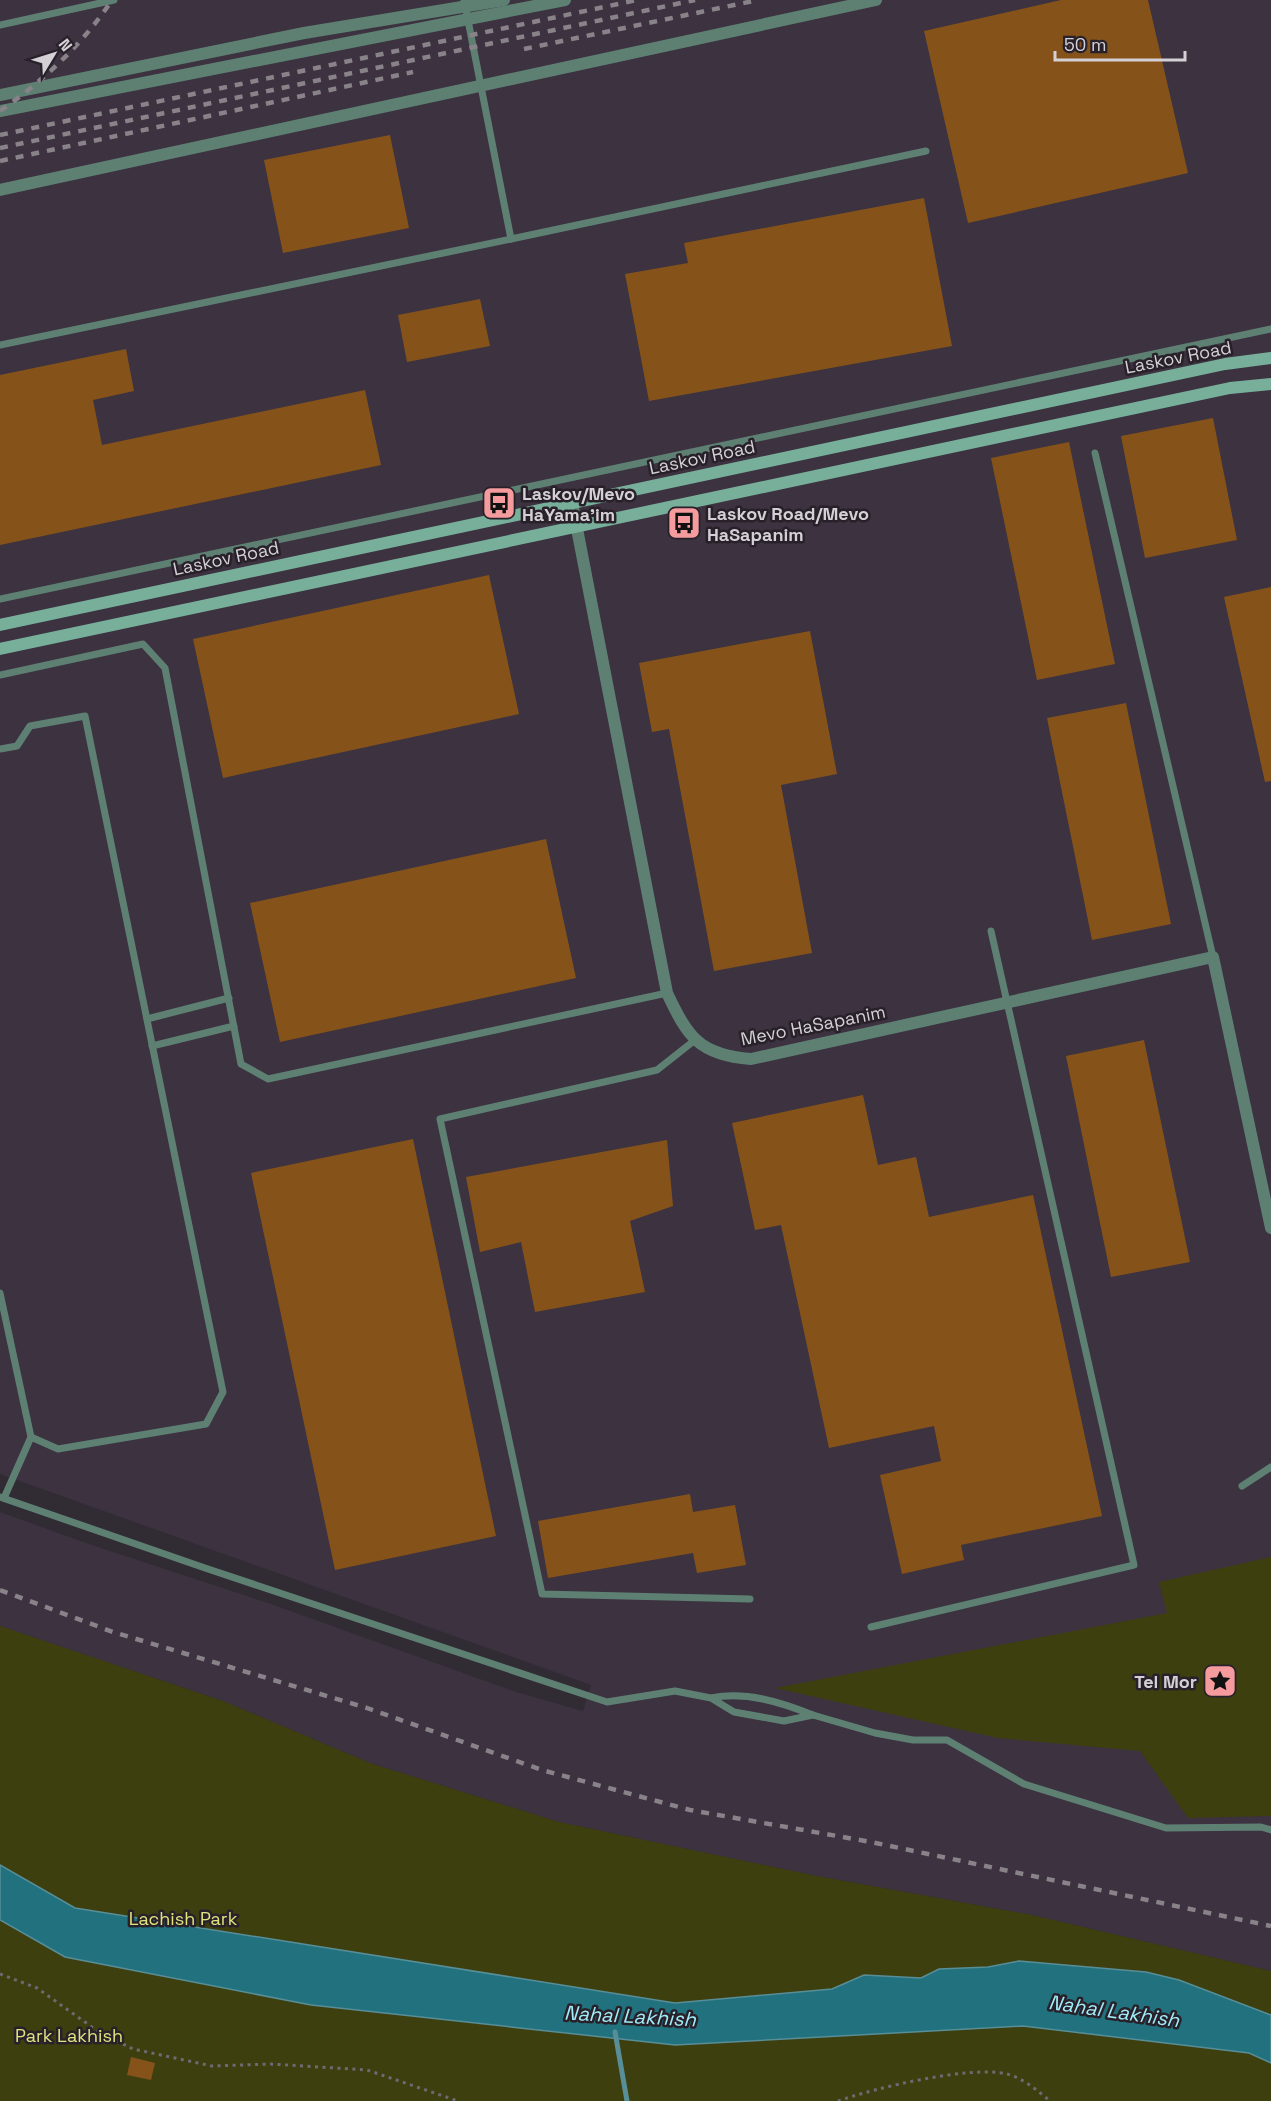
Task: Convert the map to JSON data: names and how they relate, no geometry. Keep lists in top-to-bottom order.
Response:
{
  "streets": {
    "street": ["Laskov Road", "Mevo HaSapanim"]
  },
  "water": ["Nahal Lakhish"],
  "parks": ["Lachish Park", "Park Lakhish"],
  "places": {
    "bus stop": ["Laskov/Mevo HaYama'im", "Laskov Road/Mevo HaSapanim"],
    "place": ["Tel Mor"]
  },
  "scale_bar": "50 m",
  "north": "top right"
}
